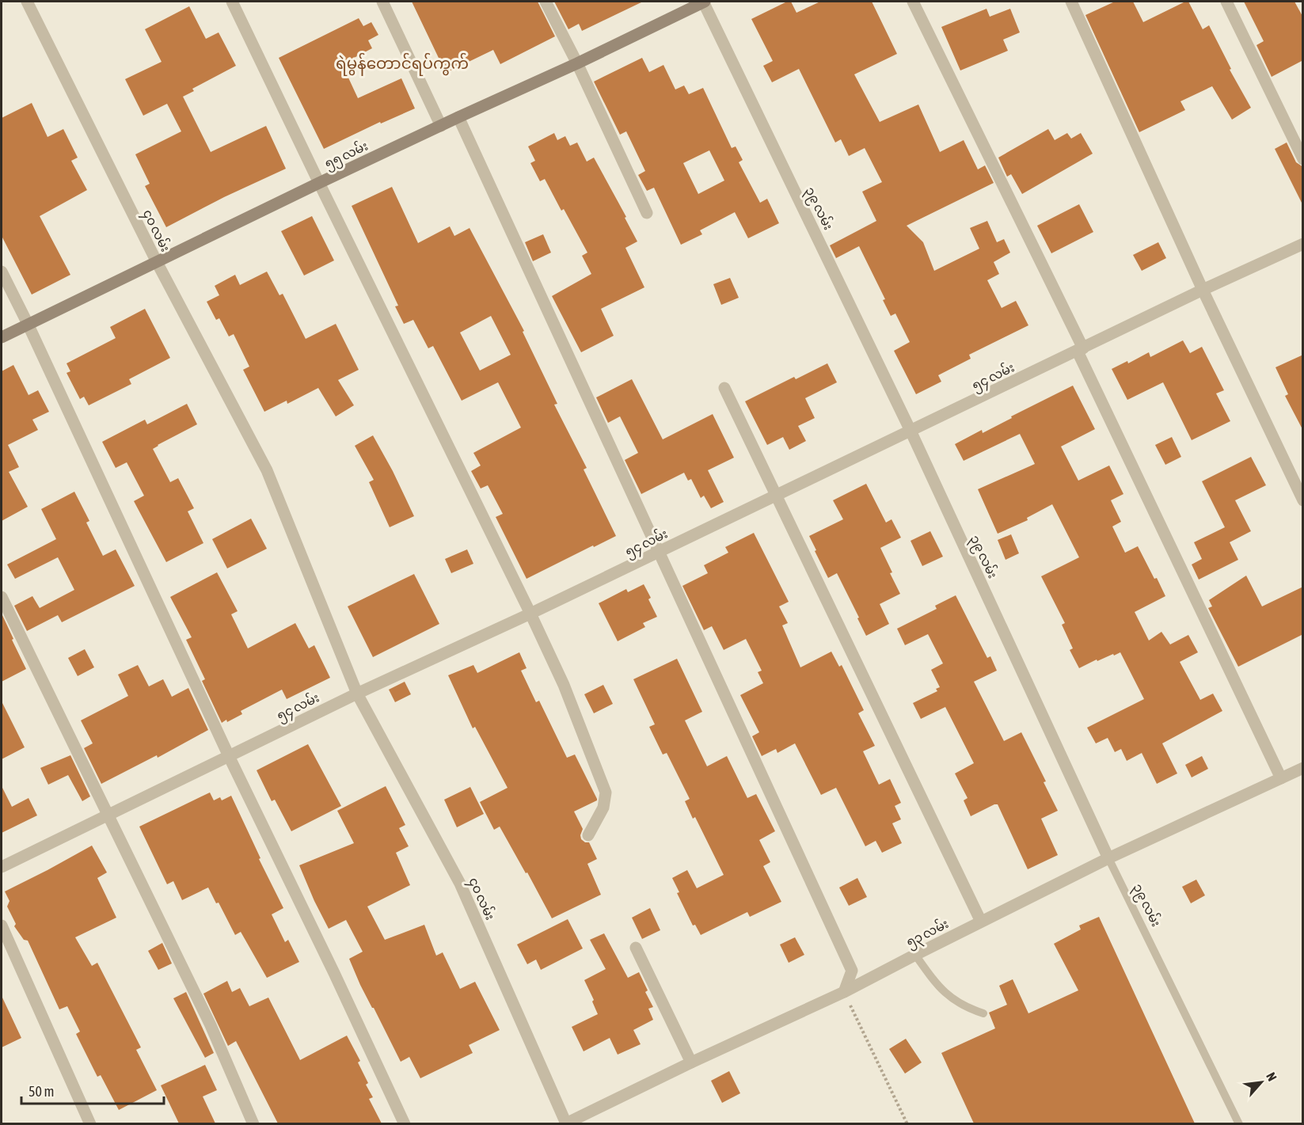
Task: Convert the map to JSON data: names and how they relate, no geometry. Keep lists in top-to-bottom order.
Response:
{
  "streets": {
    "main road": ["၅၅ လမ်း"],
    "street": [
      "၃၉ လမ်း",
      "၄၀ လမ်း",
      "၅၄ လမ်း",
      "၅၃ လမ်း"
    ]
  },
  "crossings": [
    ["၅၅ လမ်း", "၃၉ လမ်း"],
    ["၅၅ လမ်း", "၄၀ လမ်း"],
    ["၃၉ လမ်း", "၅၄ လမ်း"],
    ["၃၉ လမ်း", "၅၃ လမ်း"],
    ["၄၀ လမ်း", "၅၄ လမ်း"],
    ["၄၀ လမ်း", "၅၃ လမ်း"]
  ],
  "districts": ["ရဲမွန်တောင်ရပ်ကွက်"],
  "scale_bar": "50 m",
  "north": "top right"
}
